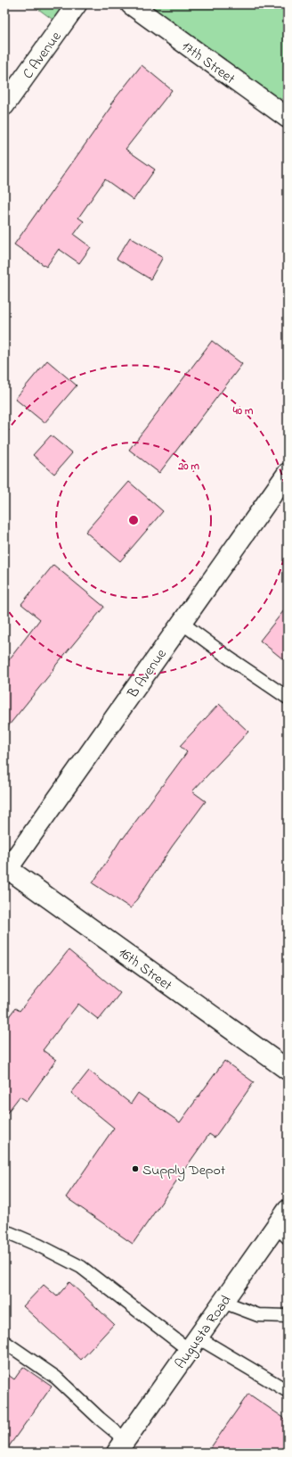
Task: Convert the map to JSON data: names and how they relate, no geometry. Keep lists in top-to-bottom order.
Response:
{
  "streets": {
    "street": [
      "C Avenue",
      "17th Street",
      "B Avenue",
      "16th Street",
      "Augusta Road"
    ]
  },
  "crossings": [
    ["B Avenue", "16th Street"]
  ],
  "places": ["Supply Depot"],
  "rings": ["40 m", "20 m"]
}
